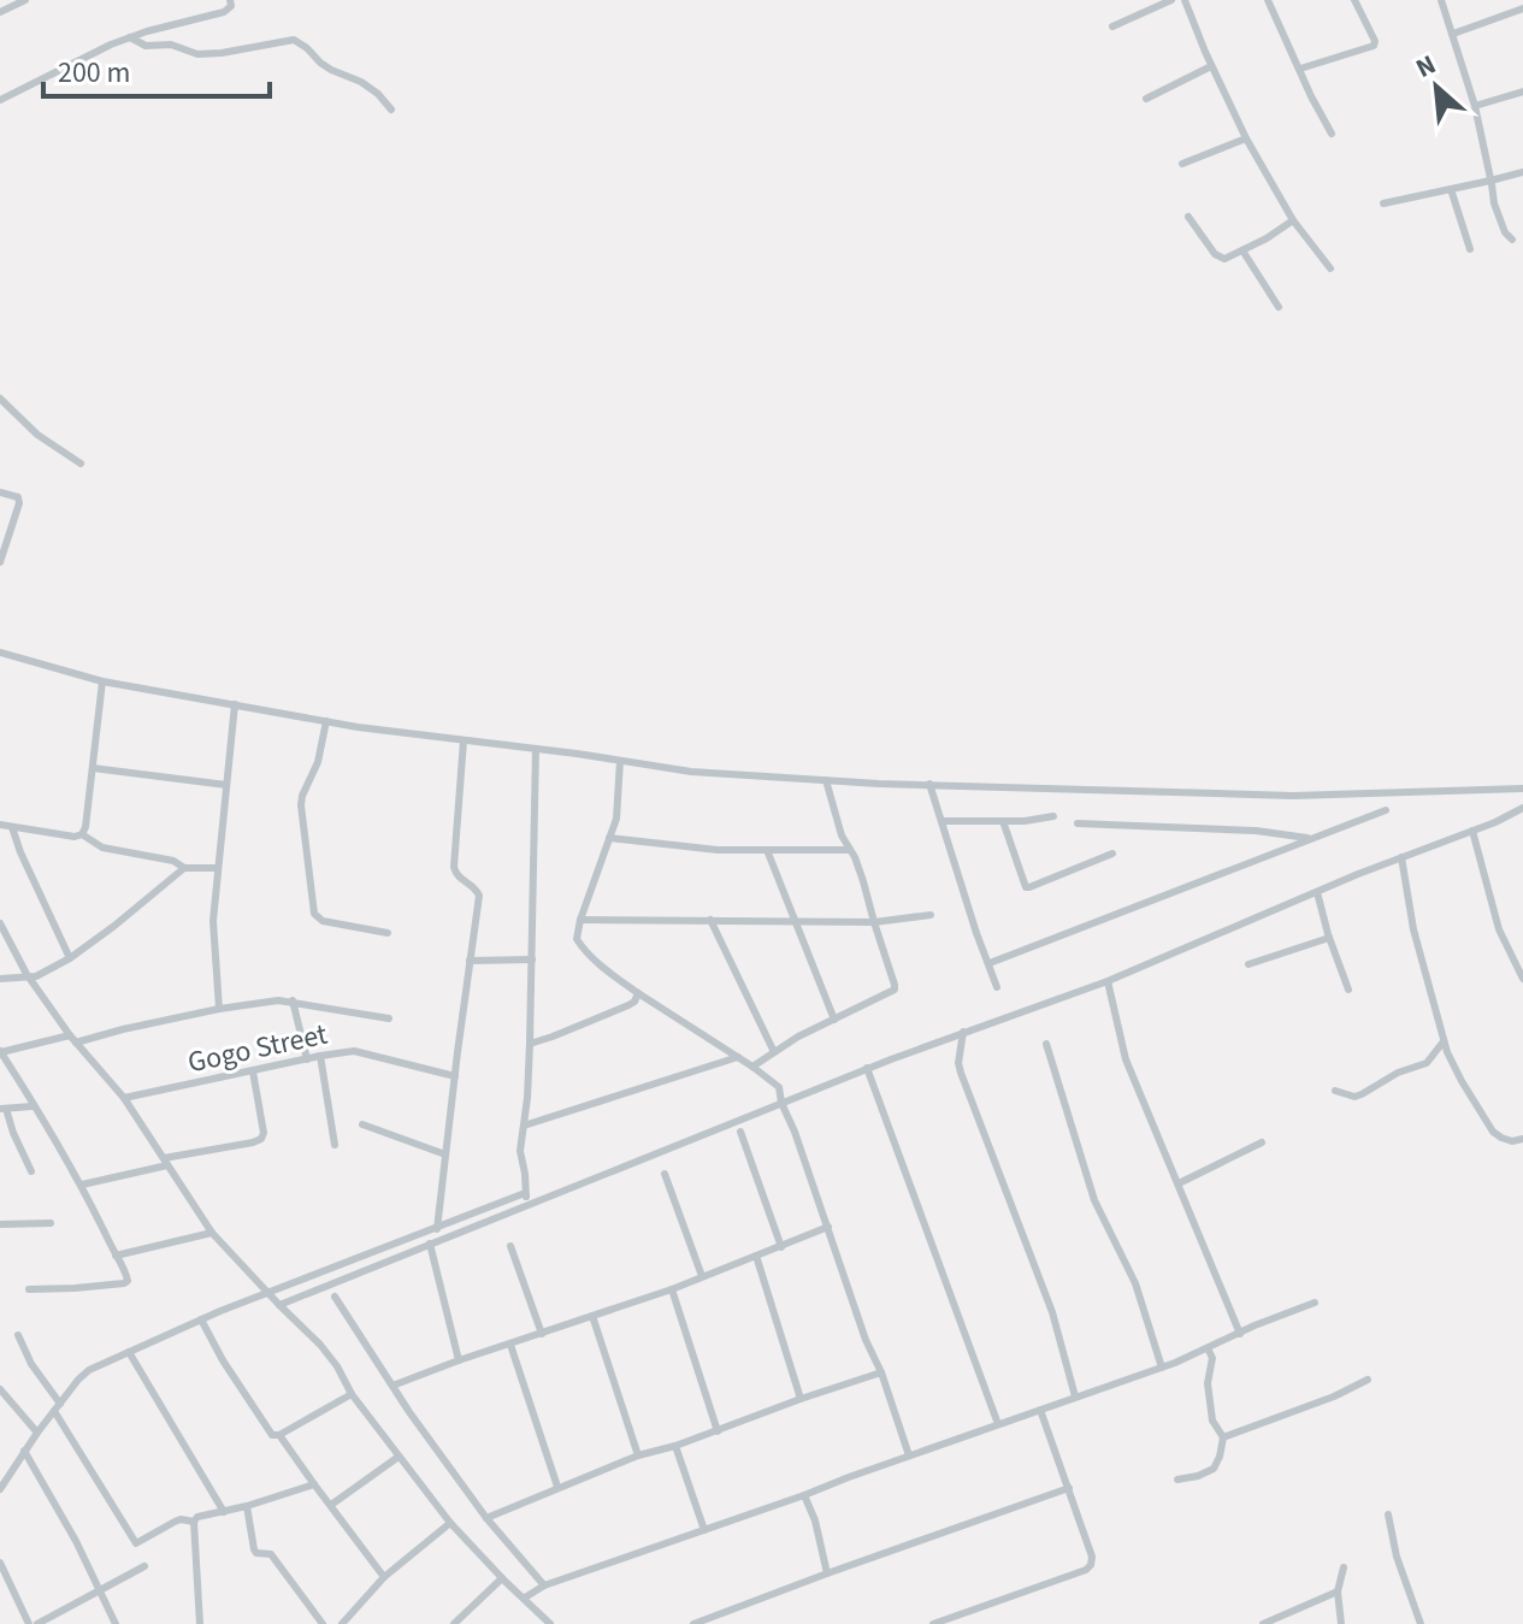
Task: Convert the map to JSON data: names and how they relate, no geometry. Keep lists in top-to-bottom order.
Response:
{
  "streets": {
    "street": ["Gogo Street"]
  },
  "scale_bar": "200 m",
  "north": "top left"
}
